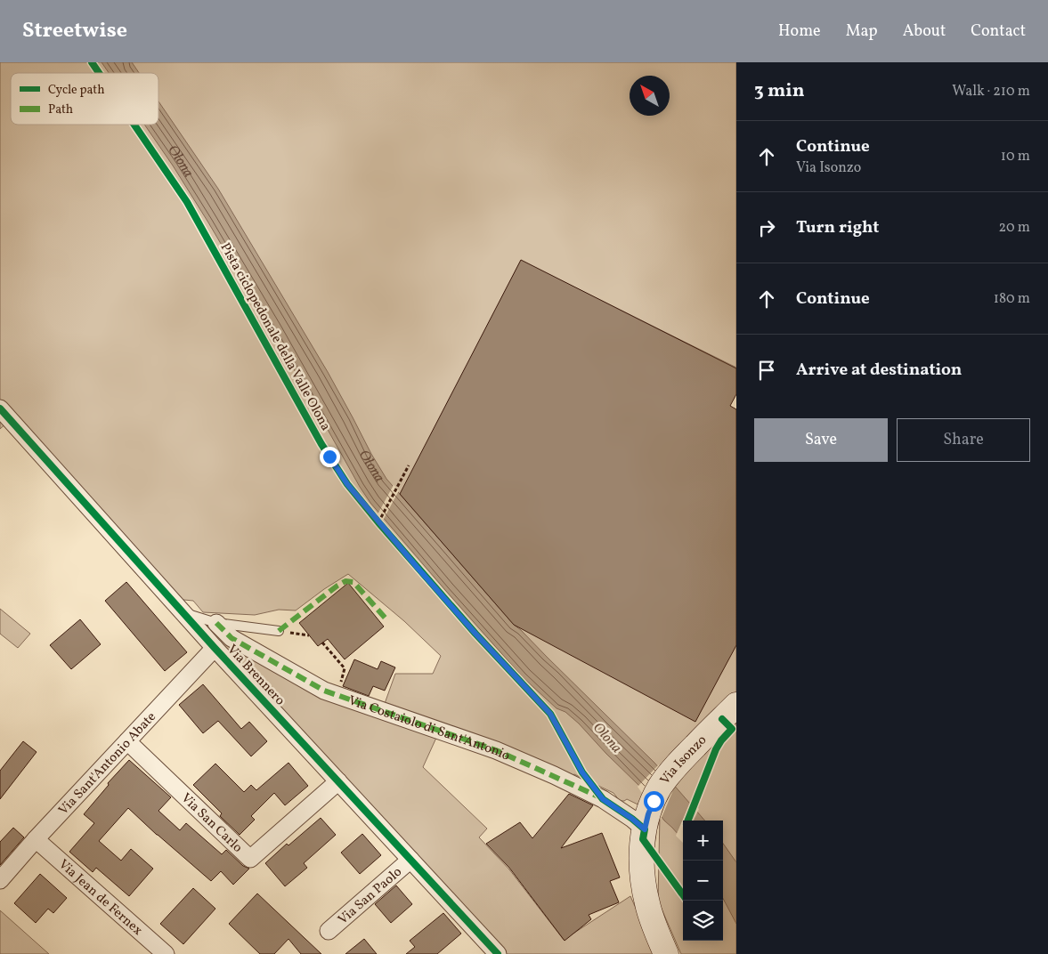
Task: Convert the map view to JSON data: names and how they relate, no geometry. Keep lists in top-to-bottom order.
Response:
{
  "streets": {
    "street": [
      "Via Brennero",
      "Via Costaiolo di Sant'Antonio",
      "Via Isonzo",
      "Via Sant'Antonio Abate",
      "Via San Carlo",
      "Via San Paolo",
      "Via Jean de Fernex"
    ],
    "cycle path": ["Pista ciclopedonale della Valle Olona"]
  },
  "crossings": [
    ["Via Brennero", "Via Costaiolo di Sant'Antonio"],
    ["Via Brennero", "Via Sant'Antonio Abate"],
    ["Via Brennero", "Via San Carlo"],
    ["Via Brennero", "Via San Paolo"],
    ["Via Costaiolo di Sant'Antonio", "Via Isonzo"],
    ["Via Sant'Antonio Abate", "Via San Carlo"],
    ["Via Sant'Antonio Abate", "Via Jean de Fernex"]
  ],
  "water": ["Olona"],
  "legend": ["Cycle path", "Path"],
  "north": "top left",
  "page": {
    "header": "Streetwise",
    "nav": [
      "Home",
      "Map",
      "About",
      "Contact"
    ],
    "heading": ["3 min", "Walk · 210 m"],
    "list": [
      ["Continue", "Via Isonzo", "10 m"],
      ["Turn right", "20 m"],
      ["Continue", "180 m"],
      "Arrive at destination"
    ],
    "buttons": ["Save", "Share"],
    "map_buttons": ["+", "−"]
  }
}
